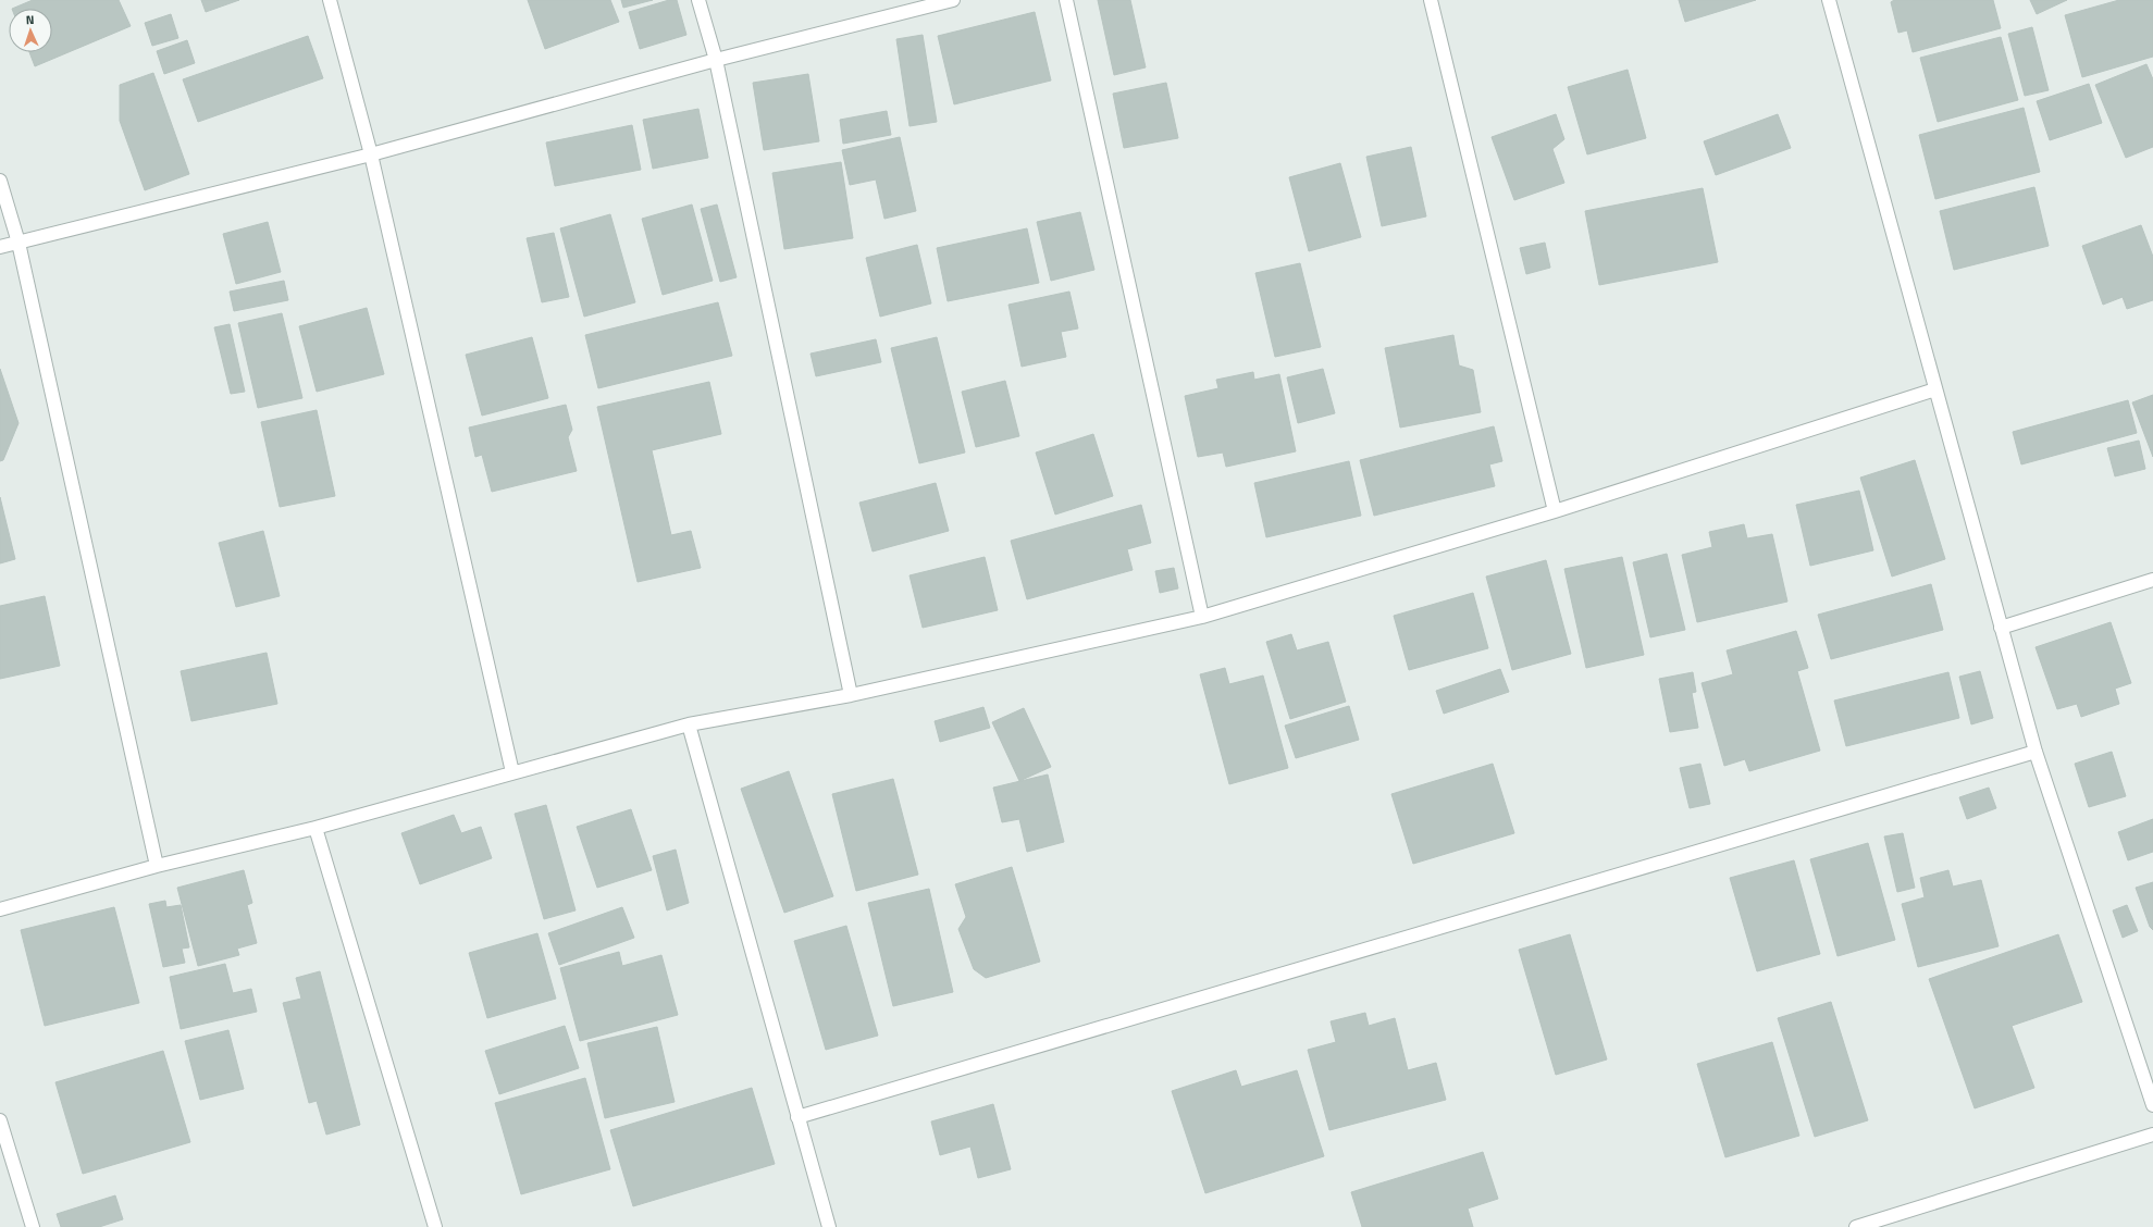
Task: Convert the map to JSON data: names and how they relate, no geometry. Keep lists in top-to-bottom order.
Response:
{
  "north": "top"
}
